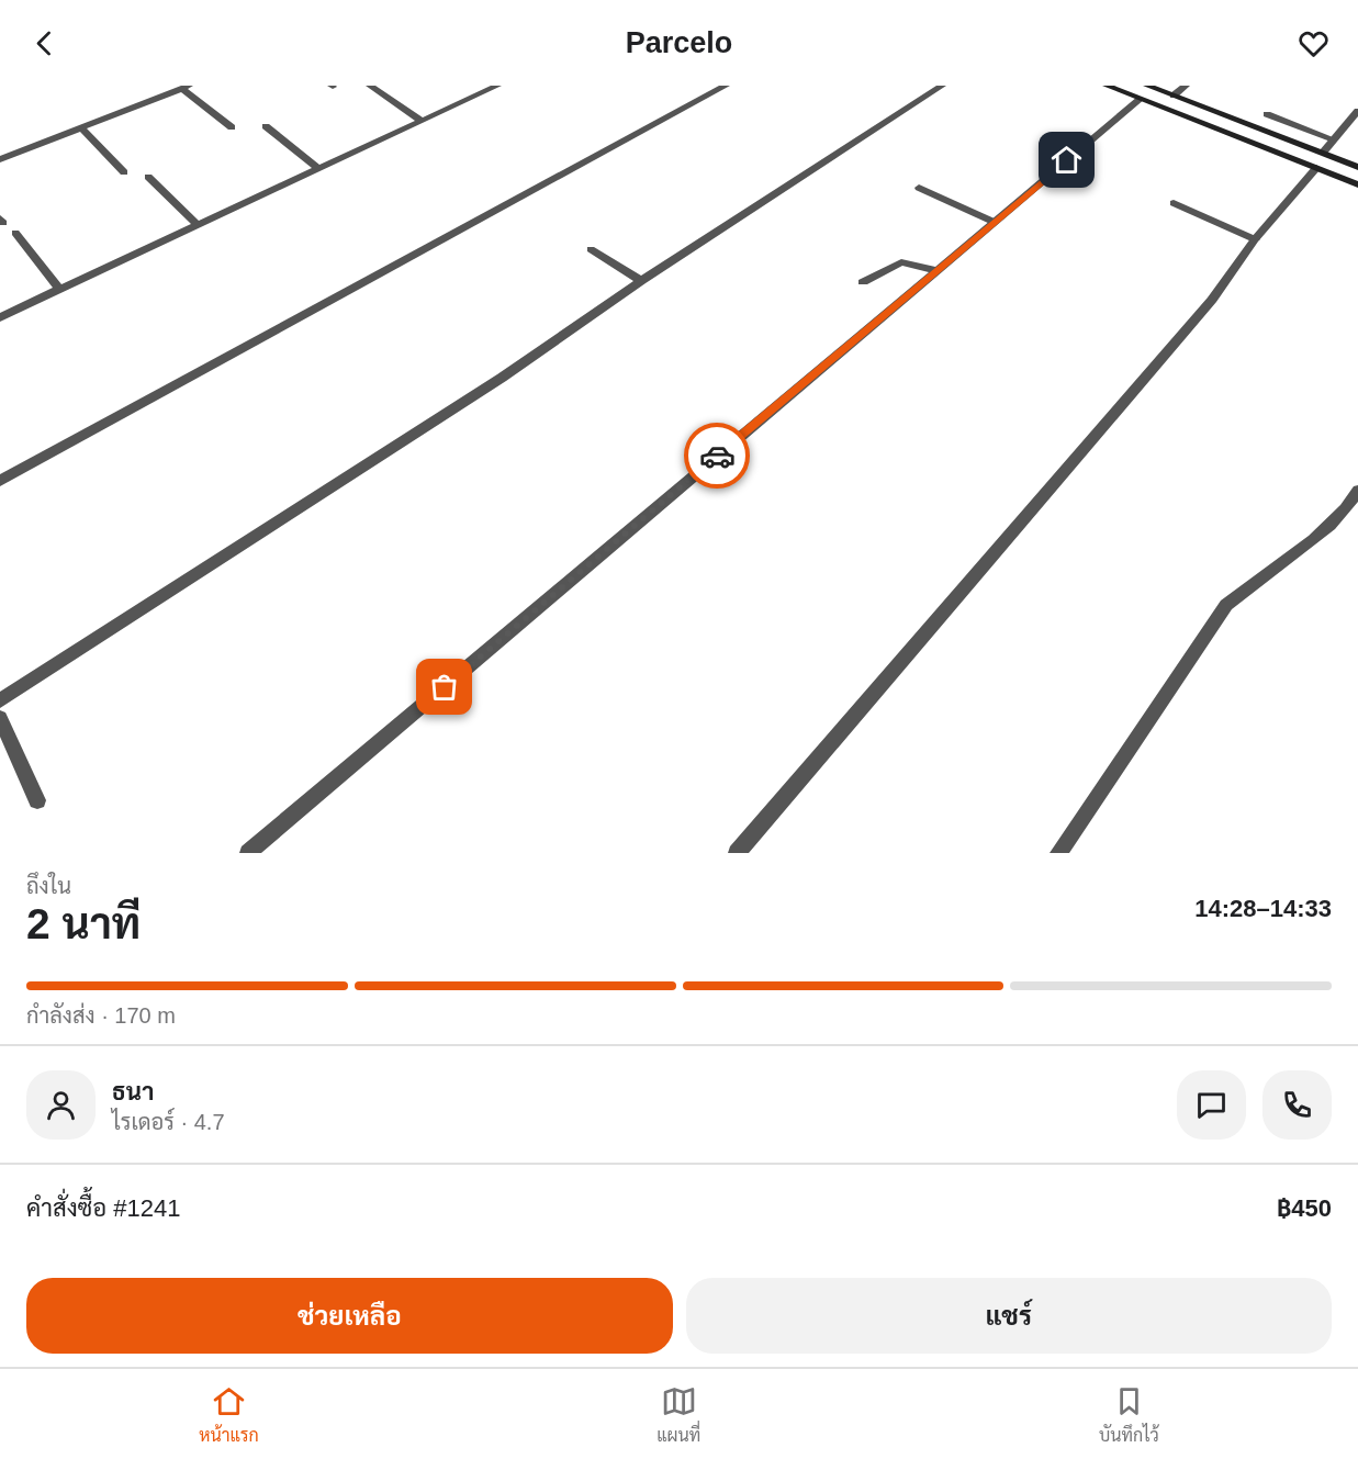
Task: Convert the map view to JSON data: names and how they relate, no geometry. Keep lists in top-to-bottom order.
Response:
{
  "page": {
    "header": "Parcelo",
    "heading": ["2 นาที", "ถึงใน", "14:28–14:33"],
    "panel": [
      "ธนา",
      "ไรเดอร์ · 4.7",
      "คำสั่งซื้อ #1241",
      "฿450"
    ],
    "bar": "กำลังส่ง · 170 m",
    "buttons": ["ช่วยเหลือ", "แชร์"],
    "tabs": ["หน้าแรก", "แผนที่", "บันทึกไว้"]
  }
}
